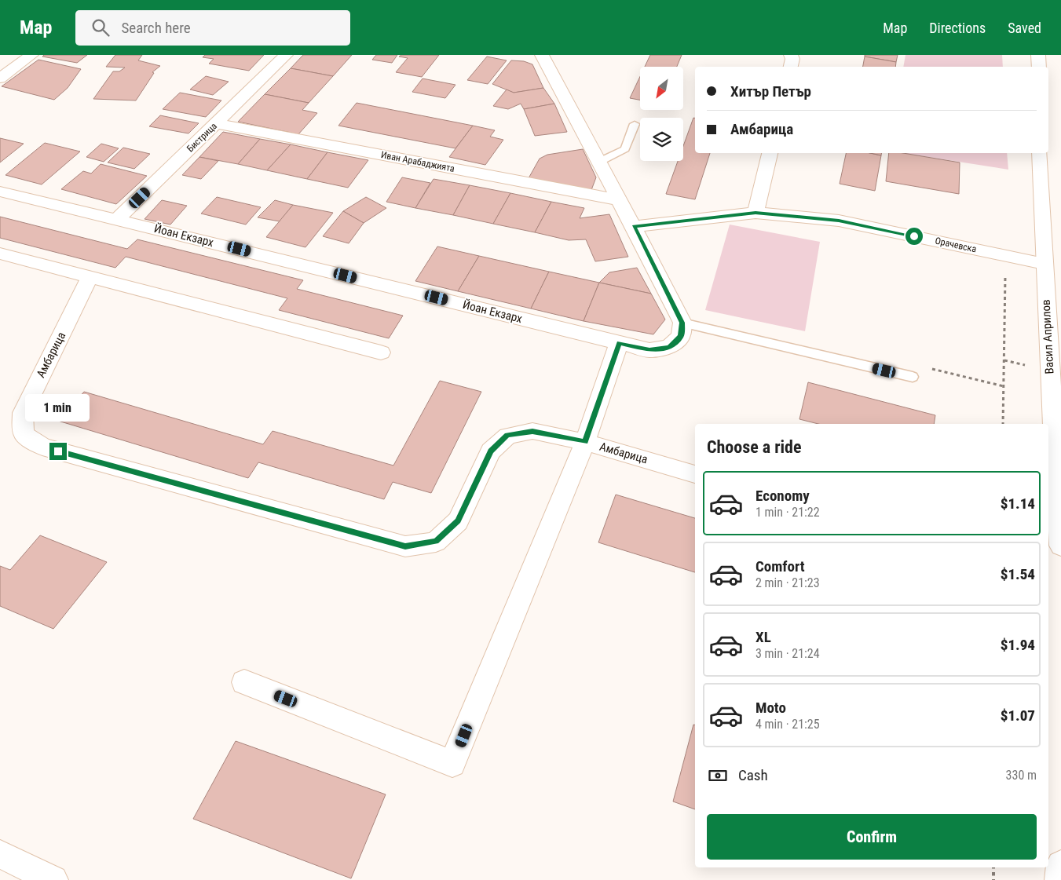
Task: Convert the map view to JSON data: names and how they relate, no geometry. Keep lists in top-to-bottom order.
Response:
{
  "streets": {
    "street": [
      "Бистрица",
      "Иван Арабаджията",
      "Йоан Екзарх",
      "Орачевска",
      "Васил Априлов",
      "Амбарица"
    ]
  },
  "crossings": [
    ["Бистрица", "Иван Арабаджията"],
    ["Бистрица", "Йоан Екзарх"],
    ["Орачевска", "Васил Априлов"]
  ],
  "north": "bottom left",
  "page": {
    "header": "Map",
    "search": "Search here",
    "nav": ["Map", "Directions", "Saved"],
    "banner": ["Хитър Петър", "Амбарица"],
    "bubble": "1 min",
    "heading": "Choose a ride",
    "list": [
      {
        "name": "Economy",
        "note": "1 min · 21:22",
        "value": "$1.14"
      },
      {
        "name": "Comfort",
        "note": "2 min · 21:23",
        "value": "$1.54"
      },
      {
        "name": "XL",
        "note": "3 min · 21:24",
        "value": "$1.94"
      },
      {
        "name": "Moto",
        "note": "4 min · 21:25",
        "value": "$1.07"
      }
    ],
    "pay": ["Cash", "330 m"],
    "buttons": "Confirm"
  }
}
